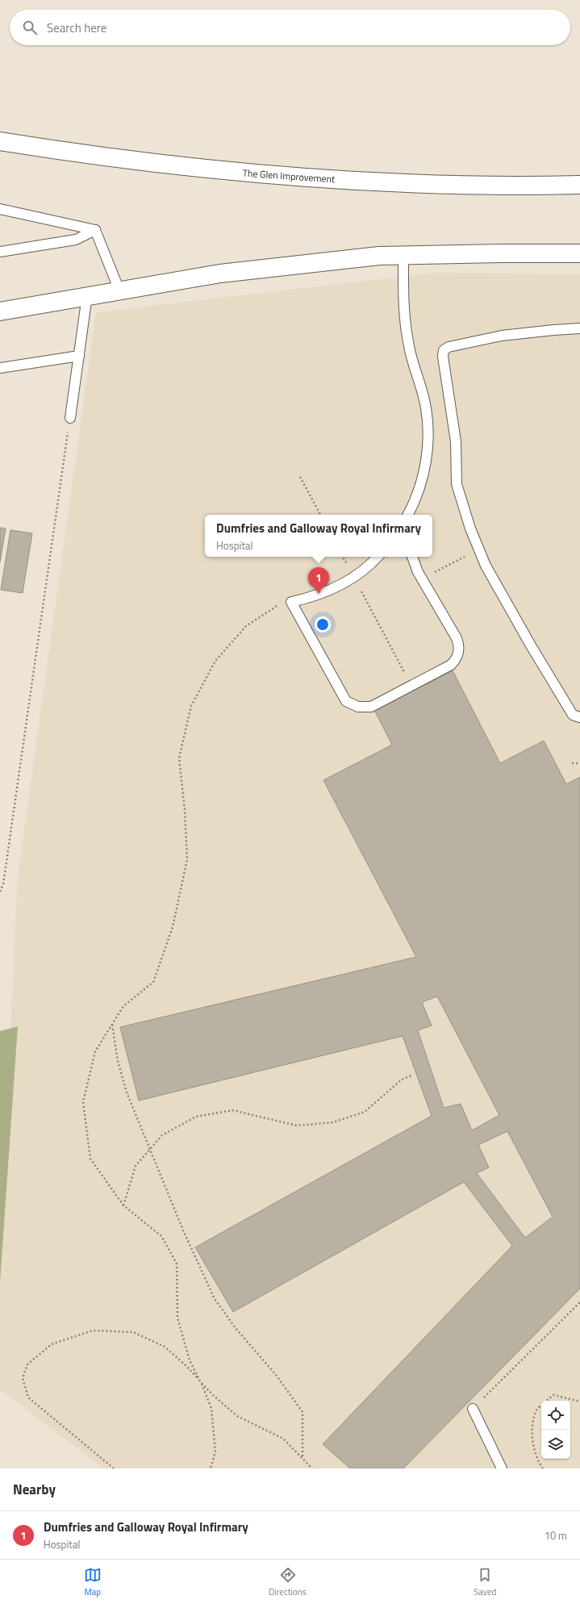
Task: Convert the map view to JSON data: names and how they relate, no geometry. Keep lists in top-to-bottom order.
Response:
{
  "streets": {
    "main road": ["The Glen Improvement"]
  },
  "page": {
    "search": "Search here",
    "popup": ["Dumfries and Galloway Royal Infirmary", "Hospital"],
    "pins": "1",
    "heading": "Nearby",
    "list": [
      {
        "mark": "1",
        "name": "Dumfries and Galloway Royal Infirmary",
        "note": "Hospital",
        "value": "10 m"
      }
    ],
    "nav": ["Map", "Directions", "Saved"]
  }
}
